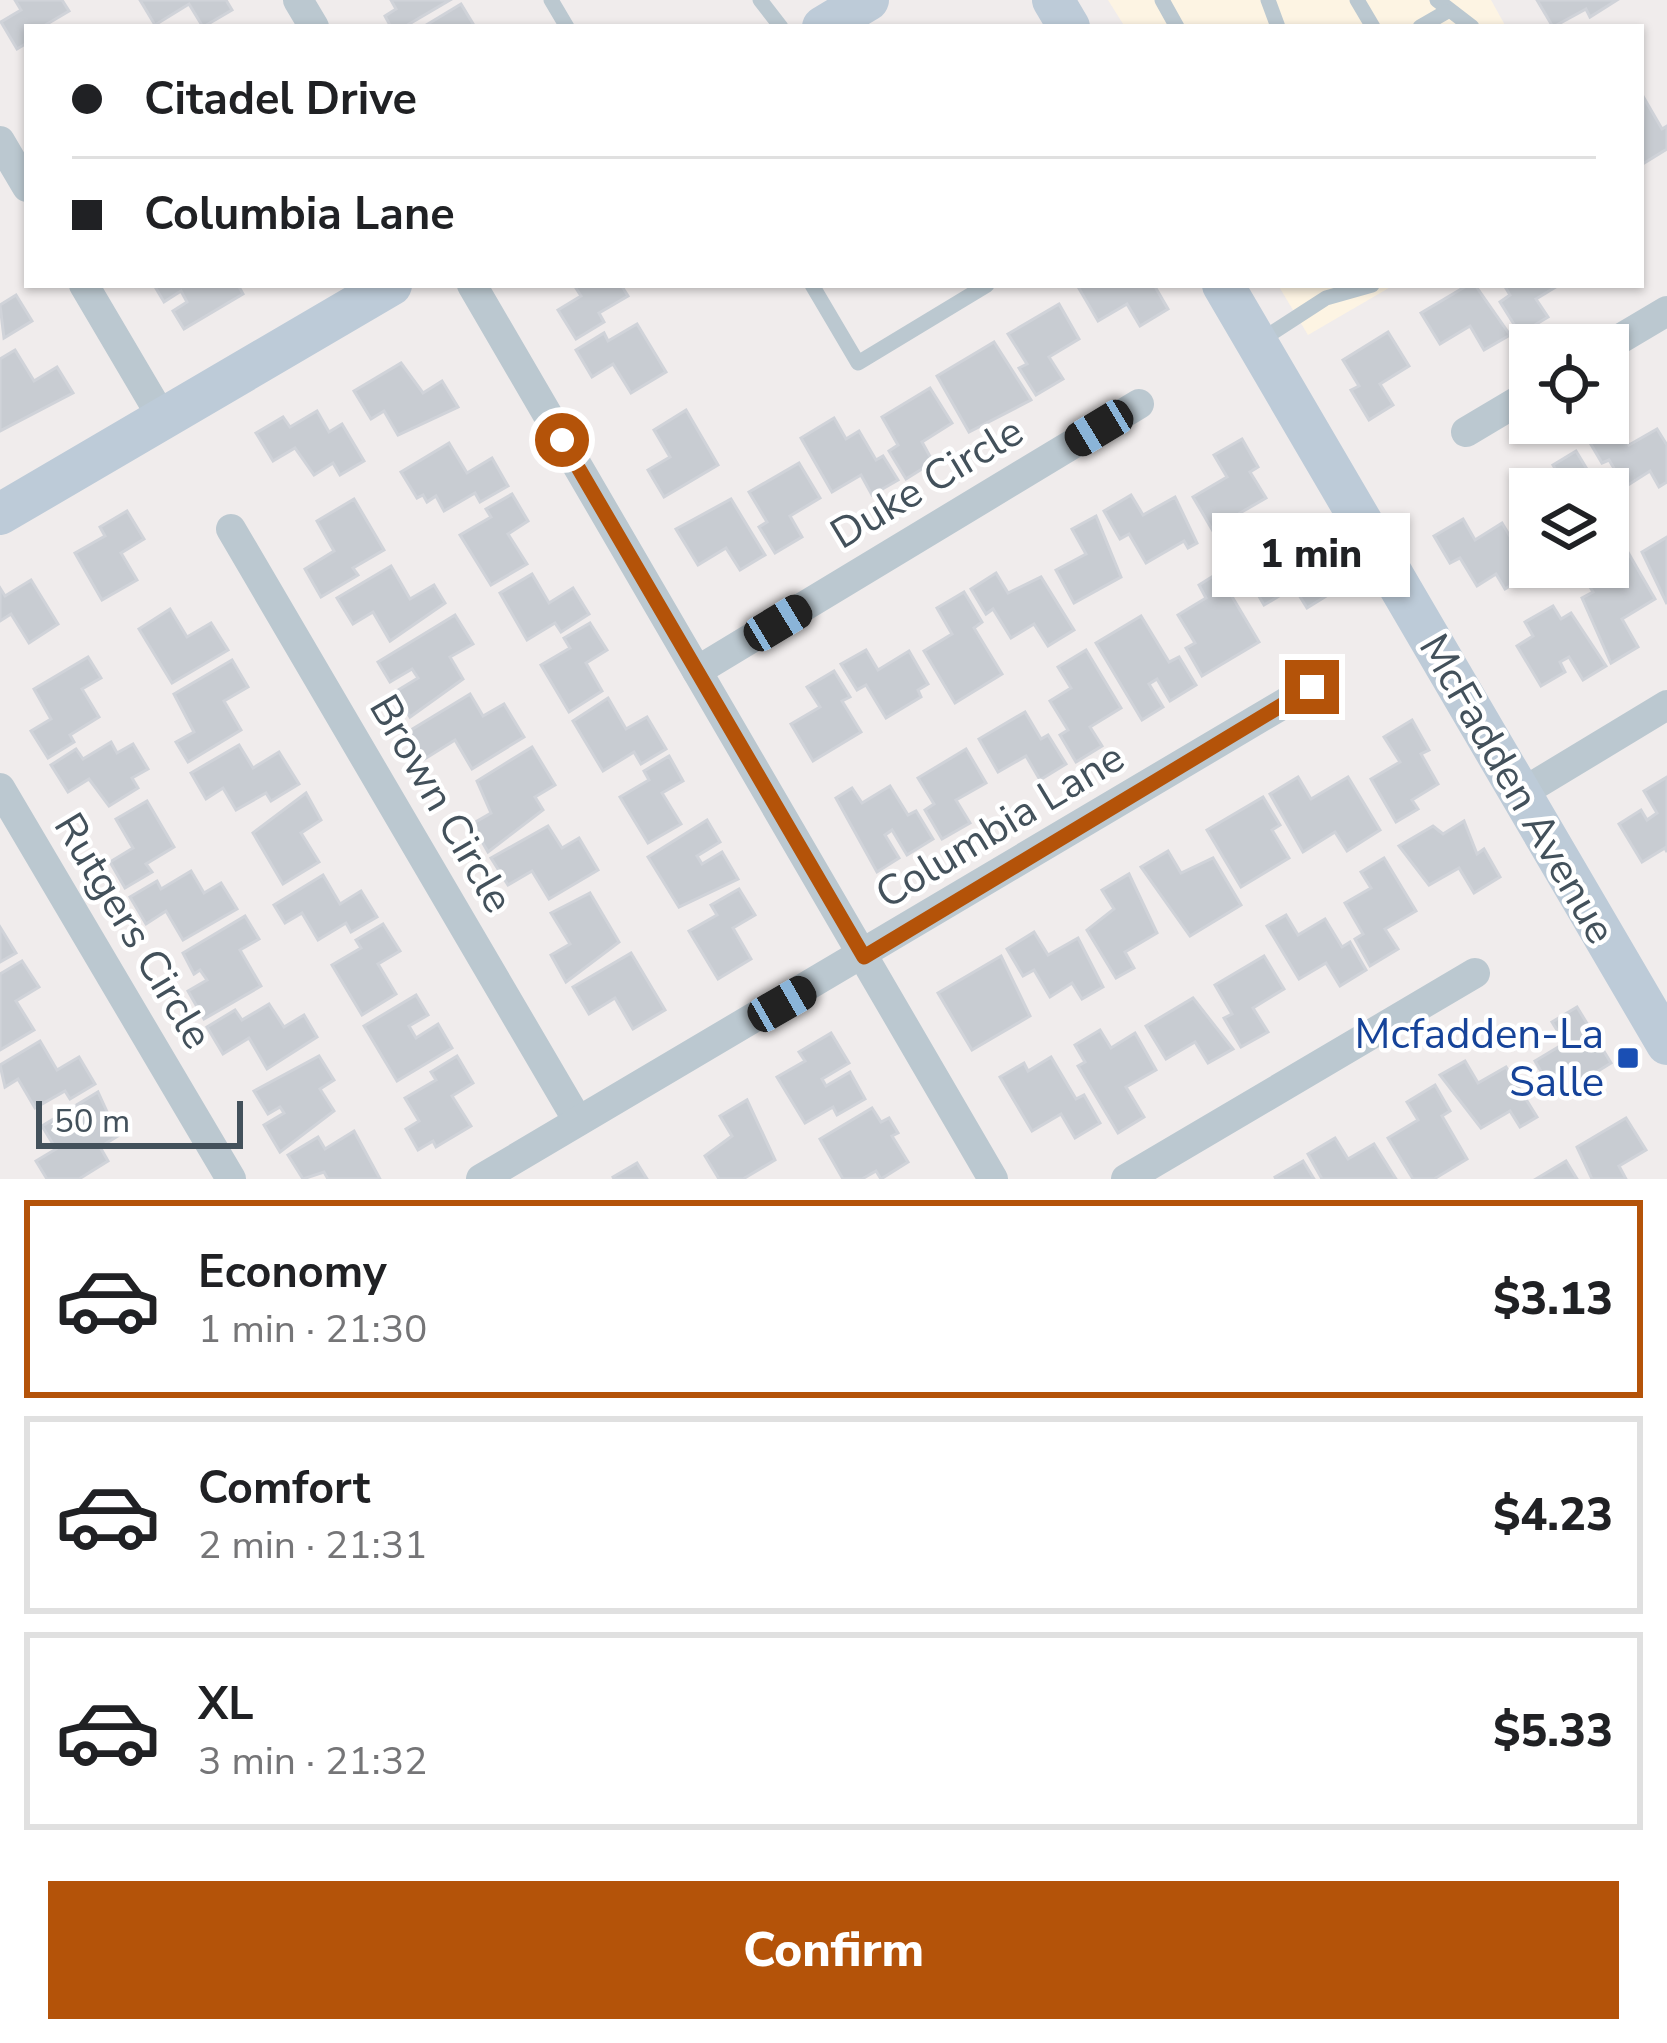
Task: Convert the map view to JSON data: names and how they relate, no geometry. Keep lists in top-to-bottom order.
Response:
{
  "streets": {
    "street": [
      "Duke Circle",
      "McFadden Avenue",
      "Brown Circle",
      "Columbia Lane",
      "Rutgers Circle"
    ]
  },
  "crossings": [
    ["Brown Circle", "Columbia Lane"]
  ],
  "places": {
    "transit": ["Mcfadden-La Salle"]
  },
  "scale_bar": "50 m",
  "page": {
    "banner": ["Citadel Drive", "Columbia Lane"],
    "bubble": "1 min",
    "scale": "50 m",
    "list": [
      {
        "name": "Economy",
        "note": "1 min · 21:30",
        "value": "$3.13"
      },
      {
        "name": "Comfort",
        "note": "2 min · 21:31",
        "value": "$4.23"
      },
      {
        "name": "XL",
        "note": "3 min · 21:32",
        "value": "$5.33"
      }
    ],
    "buttons": "Confirm"
  }
}
